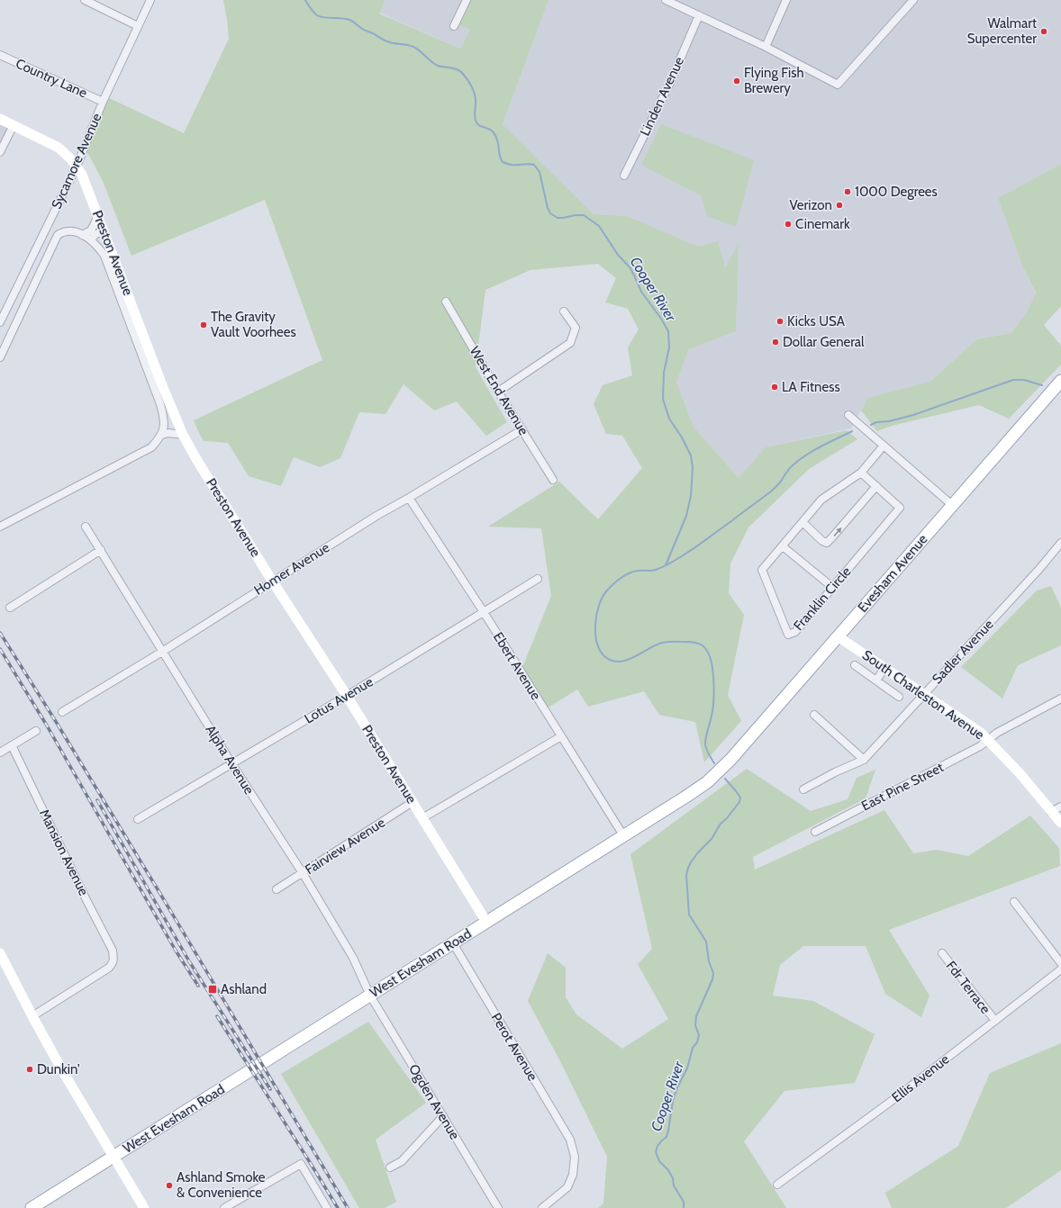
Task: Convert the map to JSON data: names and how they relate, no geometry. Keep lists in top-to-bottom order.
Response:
{
  "streets": {
    "main road": ["Evesham Avenue", "West Evesham Road"],
    "street": [
      "Country Lane",
      "Linden Avenue",
      "Sycamore Avenue",
      "Preston Avenue",
      "West End Avenue",
      "Homer Avenue",
      "Franklin Circle",
      "Sadler Avenue",
      "Ebert Avenue",
      "South Charleston Avenue",
      "Lotus Avenue",
      "Alpha Avenue",
      "East Pine Street",
      "Fairview Avenue",
      "Mansion Avenue",
      "Fdr Terrace",
      "Perot Avenue",
      "Ellis Avenue",
      "Ogden Avenue"
    ]
  },
  "crossings": [
    ["Country Lane", "Sycamore Avenue"],
    ["Sycamore Avenue", "Preston Avenue"],
    ["Preston Avenue", "Homer Avenue"],
    ["Preston Avenue", "Lotus Avenue"],
    ["Preston Avenue", "Fairview Avenue"],
    ["Preston Avenue", "West Evesham Road"],
    ["West End Avenue", "Homer Avenue"],
    ["Homer Avenue", "Ebert Avenue"],
    ["Homer Avenue", "Alpha Avenue"],
    ["Evesham Avenue", "South Charleston Avenue"],
    ["Evesham Avenue", "West Evesham Road"],
    ["Sadler Avenue", "South Charleston Avenue"],
    ["Ebert Avenue", "Lotus Avenue"],
    ["Ebert Avenue", "West Evesham Road"],
    ["South Charleston Avenue", "East Pine Street"],
    ["Lotus Avenue", "Alpha Avenue"],
    ["Alpha Avenue", "Fairview Avenue"],
    ["Alpha Avenue", "West Evesham Road"],
    ["Alpha Avenue", "Ogden Avenue"],
    ["West Evesham Road", "Perot Avenue"],
    ["West Evesham Road", "Ogden Avenue"],
    ["Fdr Terrace", "Ellis Avenue"]
  ],
  "water": ["Cooper River"],
  "places": {
    "other": [
      "Walmart Supercenter",
      "Flying Fish Brewery",
      "1000 Degrees",
      "Verizon",
      "Cinemark",
      "Kicks USA",
      "The Gravity Vault Voorhees",
      "Dollar General",
      "LA Fitness",
      "Dunkin'",
      "Ashland Smoke & Convenience"
    ],
    "transit": ["Ashland"]
  }
}
